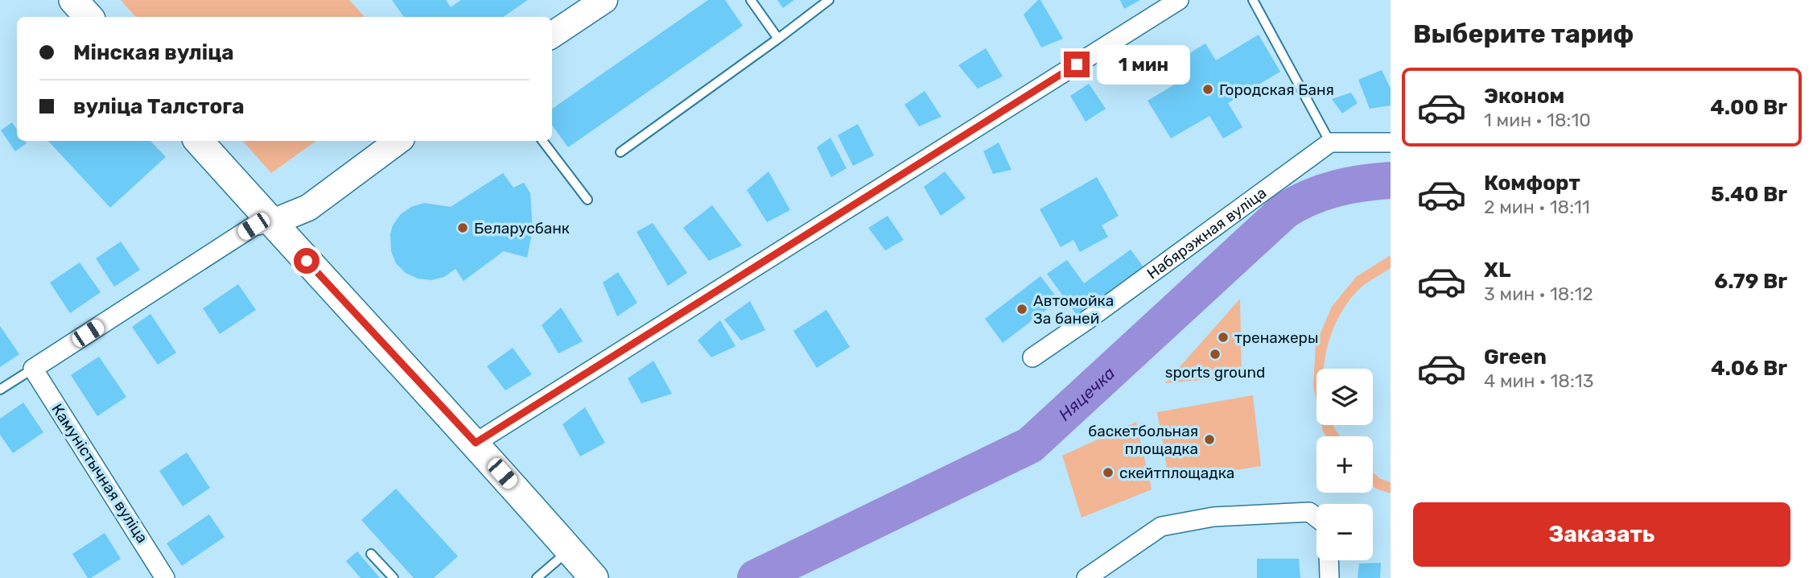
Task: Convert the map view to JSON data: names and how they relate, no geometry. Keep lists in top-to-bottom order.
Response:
{
  "streets": {
    "street": ["Набярэжная вуліца", "Камуністычная вуліца"]
  },
  "water": ["Няцечка"],
  "places": [
    "Городская Баня",
    "Беларусбанк",
    "Автомойка За баней",
    "тренажеры",
    "sports ground",
    "баскетбольная площадка",
    "скейтплощадка"
  ],
  "page": {
    "heading": "Выберите тариф",
    "banner": ["Мінская вуліца", "вуліца Талстога"],
    "bubble": "1 мин",
    "list": [
      {
        "name": "Эконом",
        "note": "1 мин · 18:10",
        "value": "4.00 Br"
      },
      {
        "name": "Комфорт",
        "note": "2 мин · 18:11",
        "value": "5.40 Br"
      },
      {
        "name": "XL",
        "note": "3 мин · 18:12",
        "value": "6.79 Br"
      },
      {
        "name": "Green",
        "note": "4 мин · 18:13",
        "value": "4.06 Br"
      }
    ],
    "map_buttons": ["+", "−"],
    "buttons": "Заказать"
  }
}
